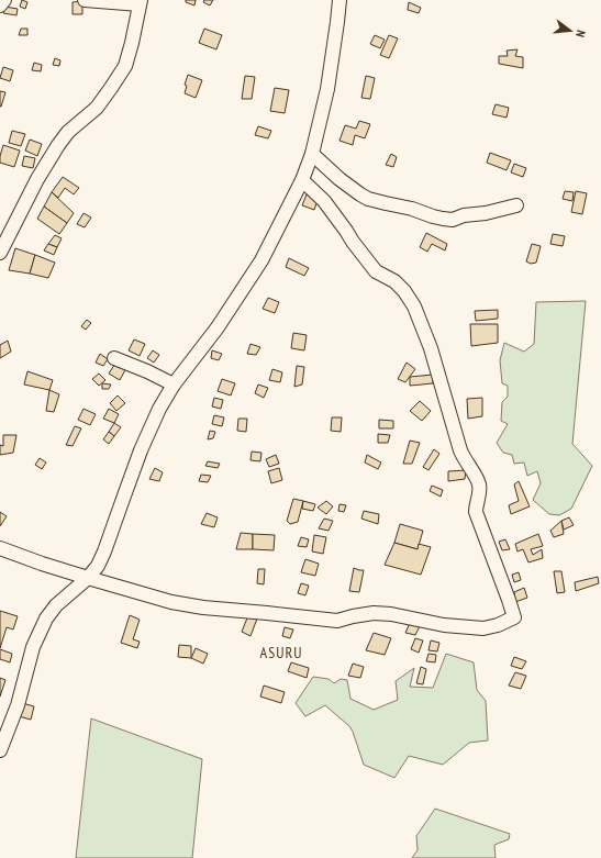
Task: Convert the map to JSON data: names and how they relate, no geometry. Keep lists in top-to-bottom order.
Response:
{
  "districts": ["ASURU"],
  "north": "right"
}
